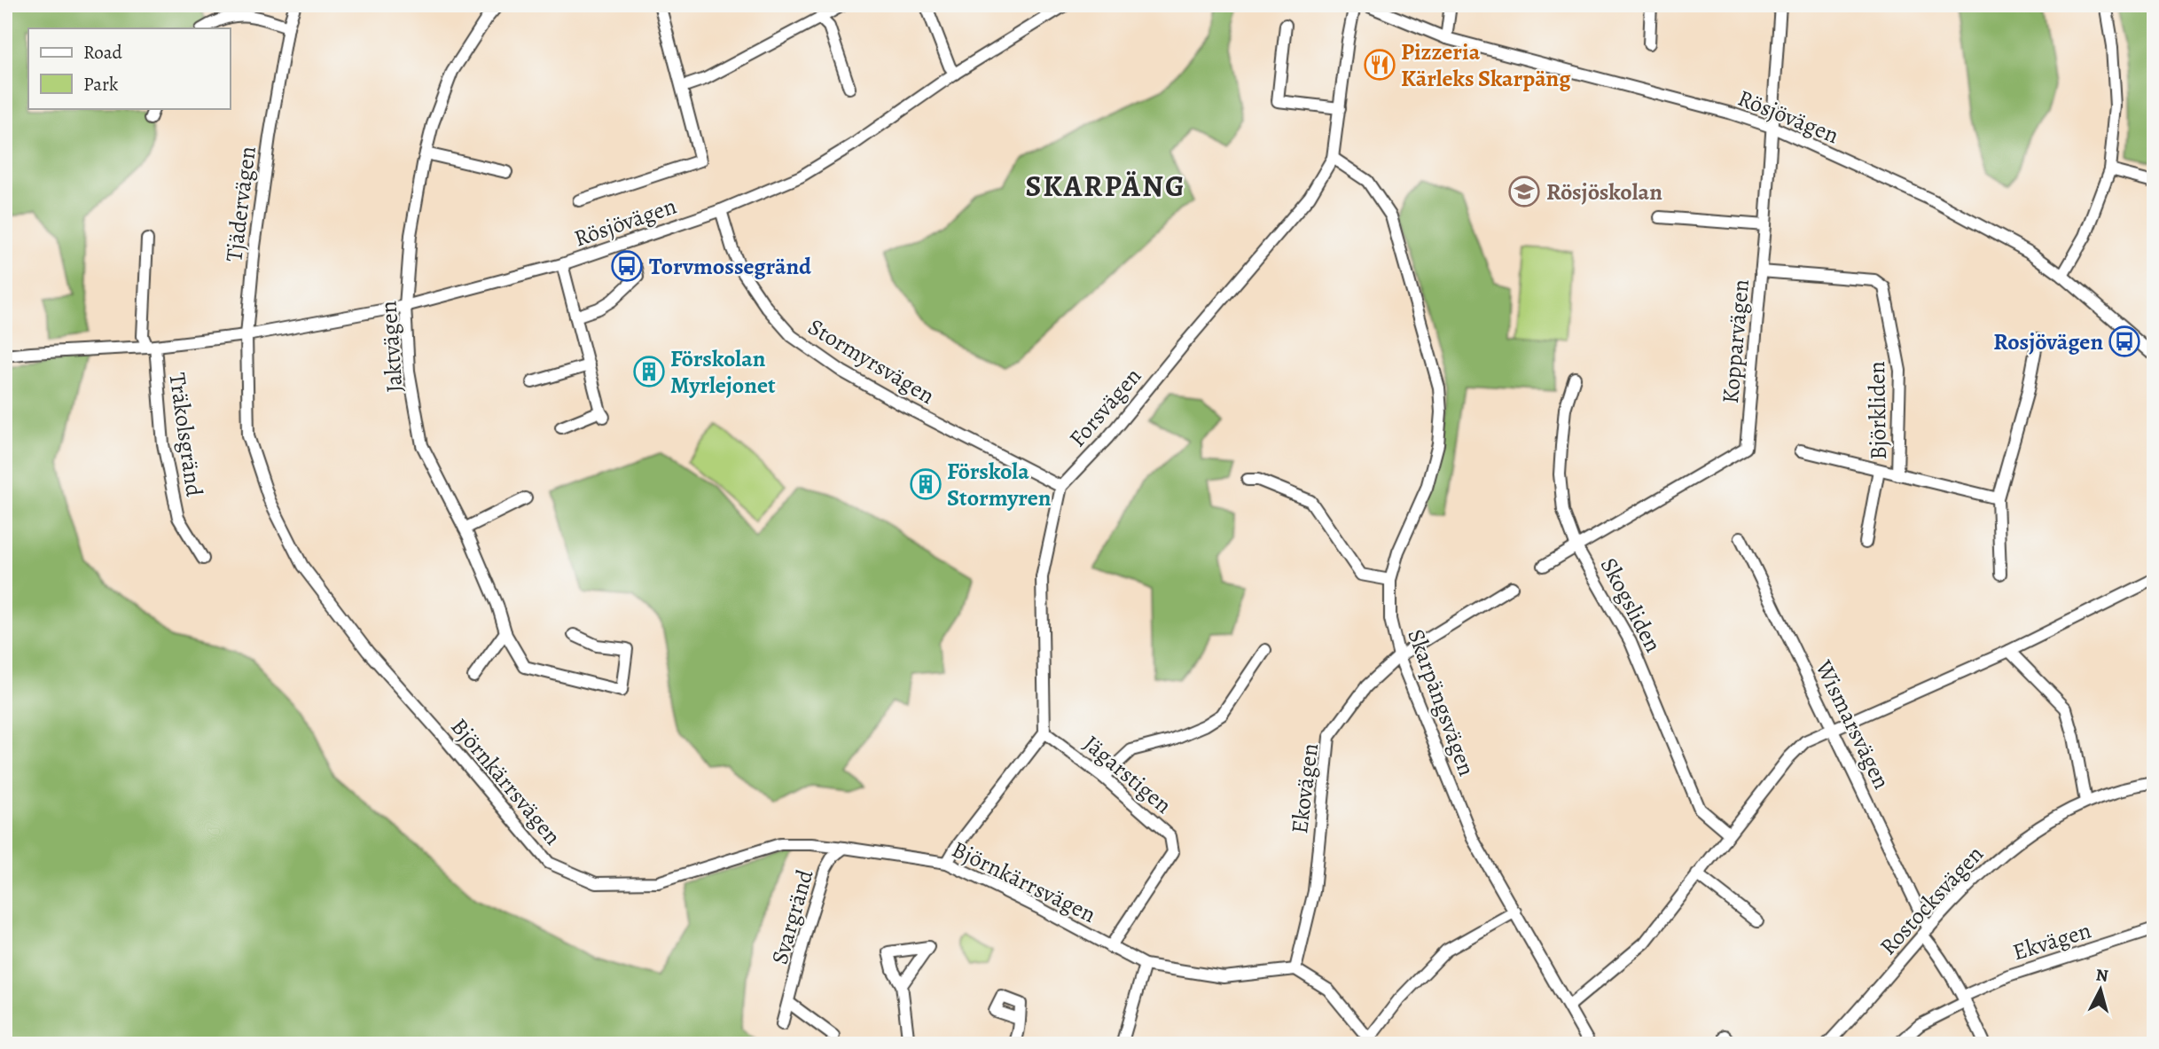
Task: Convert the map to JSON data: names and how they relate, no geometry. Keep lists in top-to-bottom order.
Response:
{
  "streets": {
    "street": [
      "Rösjövägen",
      "Tjädervägen",
      "Kopparvägen",
      "Jaktvägen",
      "Stormyrsvägen",
      "Forsvägen",
      "Björkliden",
      "Träkolsgränd",
      "Skogsliden",
      "Skarpängsvägen",
      "Wismarsvägen",
      "Jägarstigen",
      "Björnkärrsvägen",
      "Ekovägen",
      "Rostocksvägen",
      "Svargränd",
      "Ekvägen"
    ]
  },
  "crossings": [
    ["Rösjövägen", "Tjädervägen"],
    ["Rösjövägen", "Kopparvägen"],
    ["Rösjövägen", "Jaktvägen"],
    ["Rösjövägen", "Stormyrsvägen"],
    ["Rösjövägen", "Träkolsgränd"],
    ["Rösjövägen", "Björnkärrsvägen"],
    ["Tjädervägen", "Björnkärrsvägen"],
    ["Kopparvägen", "Björkliden"],
    ["Kopparvägen", "Skogsliden"],
    ["Stormyrsvägen", "Forsvägen"],
    ["Forsvägen", "Skarpängsvägen"],
    ["Skarpängsvägen", "Ekovägen"],
    ["Wismarsvägen", "Rostocksvägen"],
    ["Wismarsvägen", "Ekvägen"],
    ["Jägarstigen", "Björnkärrsvägen"],
    ["Björnkärrsvägen", "Ekovägen"],
    ["Björnkärrsvägen", "Svargränd"]
  ],
  "districts": ["SKARPÄNG"],
  "places": {
    "restaurant": ["Pizzeria Kärleks Skarpäng"],
    "school or university": ["Rösjöskolan"],
    "bus stop": ["Torvmossegränd", "Rosjövägen"],
    "building": ["Förskolan Myrlejonet", "Förskola Stormyren"]
  },
  "legend": ["Road", "Park"],
  "north": "top"
}
